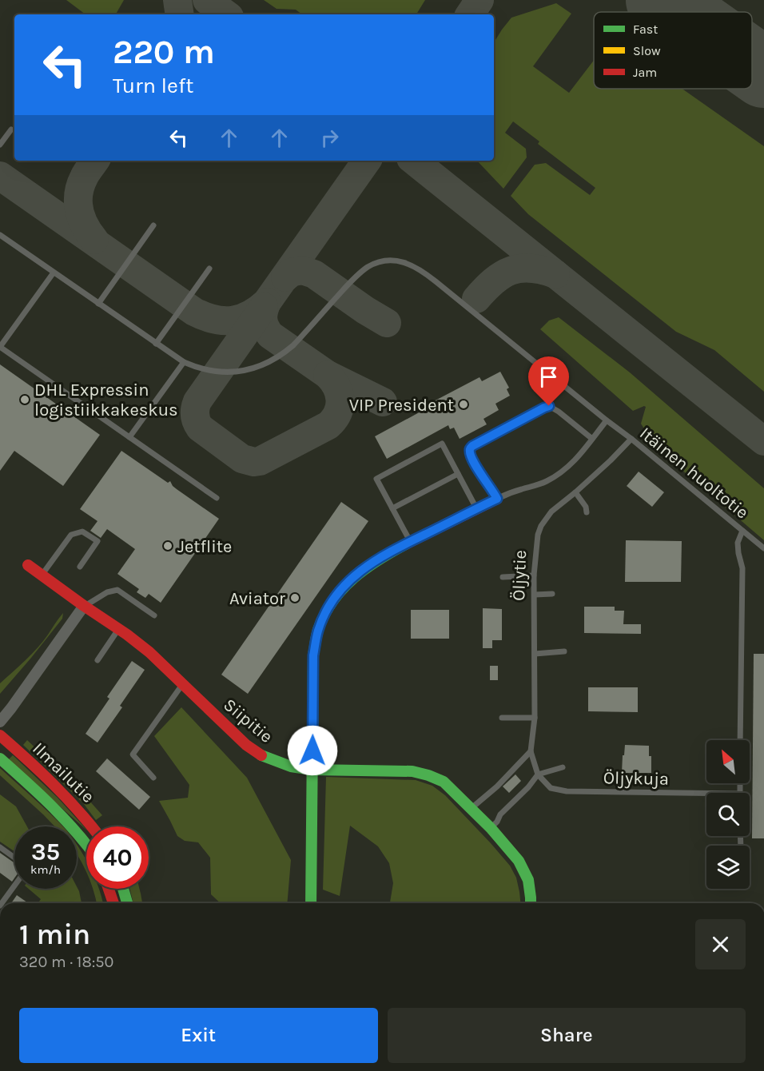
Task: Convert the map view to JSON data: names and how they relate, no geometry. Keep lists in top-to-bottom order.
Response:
{
  "streets": {
    "street": ["Siipitie", "Ilmailutie"],
    "lane": ["Itäinen huoltotie", "Öljytie", "Öljykuja"]
  },
  "crossings": [
    ["Itäinen huoltotie", "Öljytie"],
    ["Öljytie", "Öljykuja"]
  ],
  "places": [
    "DHL Expressin logistiikkakeskus",
    "VIP President",
    "Jetflite",
    "Aviator"
  ],
  "legend": ["Fast", "Slow", "Jam"],
  "north": "top left",
  "page": {
    "turn": ["220 m", "Turn left"],
    "speed": "35 km/h",
    "limit": "40",
    "heading": ["1 min", "320 m · 18:50"],
    "buttons": ["Exit", "Share"]
  }
}
